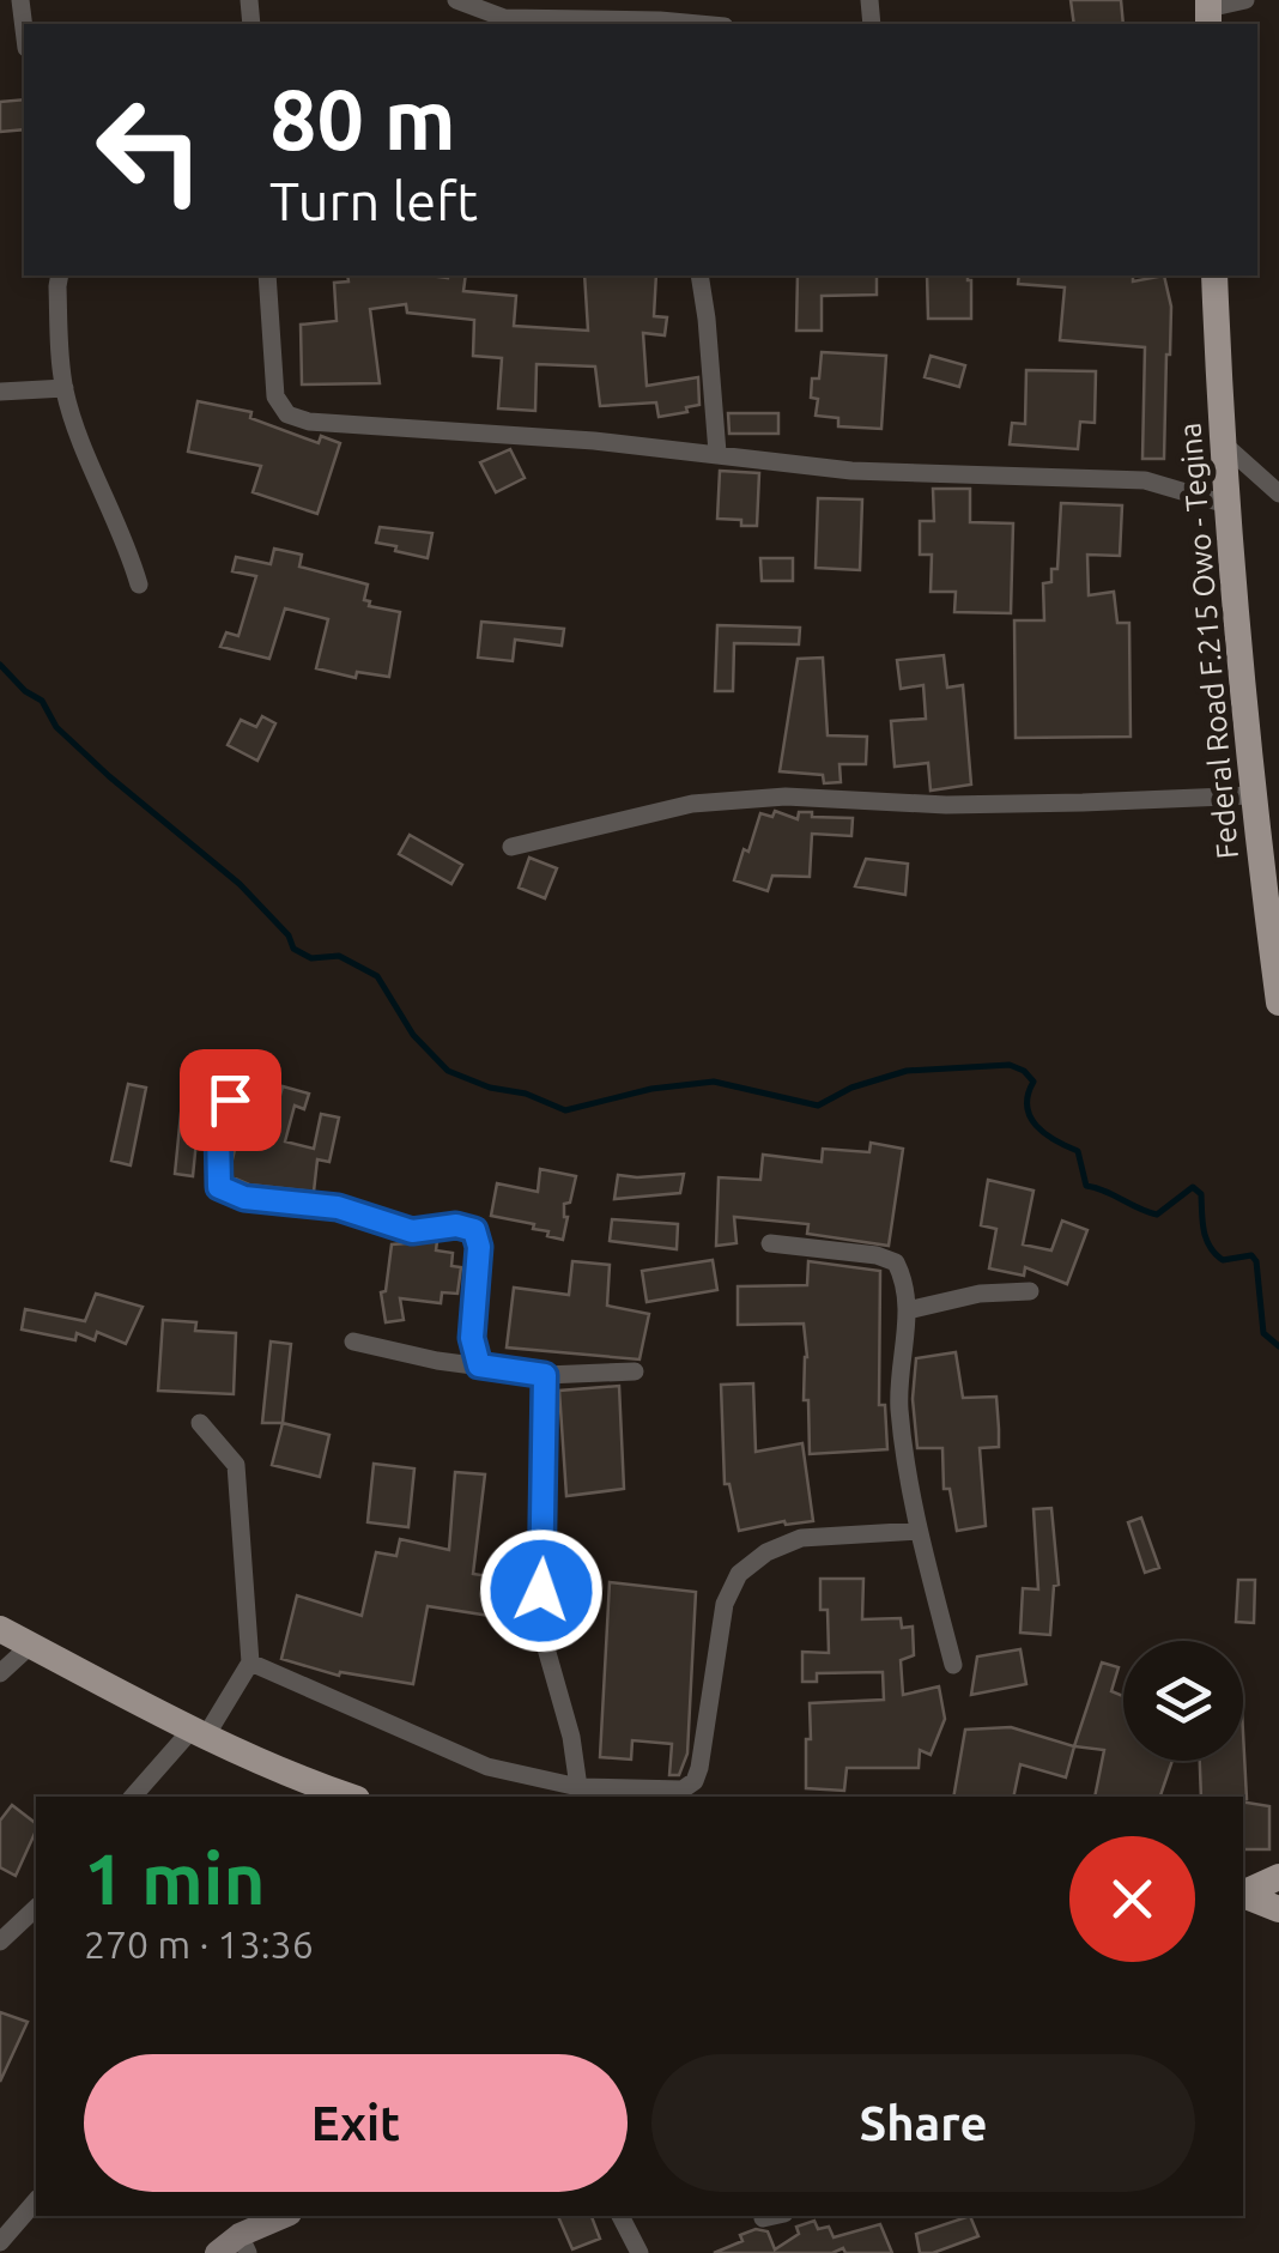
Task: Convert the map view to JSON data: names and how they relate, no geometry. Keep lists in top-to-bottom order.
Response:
{
  "streets": {
    "main road": ["Federal Road F.215 Owo - Tegina"]
  },
  "page": {
    "turn": ["80 m", "Turn left"],
    "heading": ["1 min", "270 m · 13:36"],
    "buttons": ["Exit", "Share"]
  }
}
